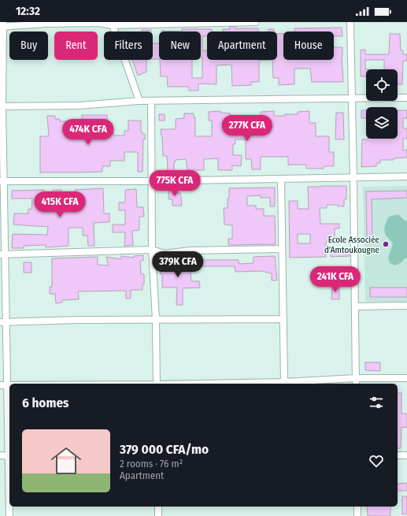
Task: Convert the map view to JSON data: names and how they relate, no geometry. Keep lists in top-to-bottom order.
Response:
{
  "places": ["Ecole Associée d'Amtoukougne"],
  "page": {
    "status": "12:32",
    "chip": [
      "Buy",
      "Rent",
      "Filters",
      "New",
      "Apartment",
      "House"
    ],
    "price": [
      "277K CFA",
      "474K CFA",
      "775K CFA",
      "415K CFA",
      "379K CFA",
      "241K CFA"
    ],
    "heading": "6 homes",
    "list": [
      {
        "name": "379 000 CFA/mo",
        "note": "2 rooms · 76 m² · Apartment"
      }
    ]
  }
}
